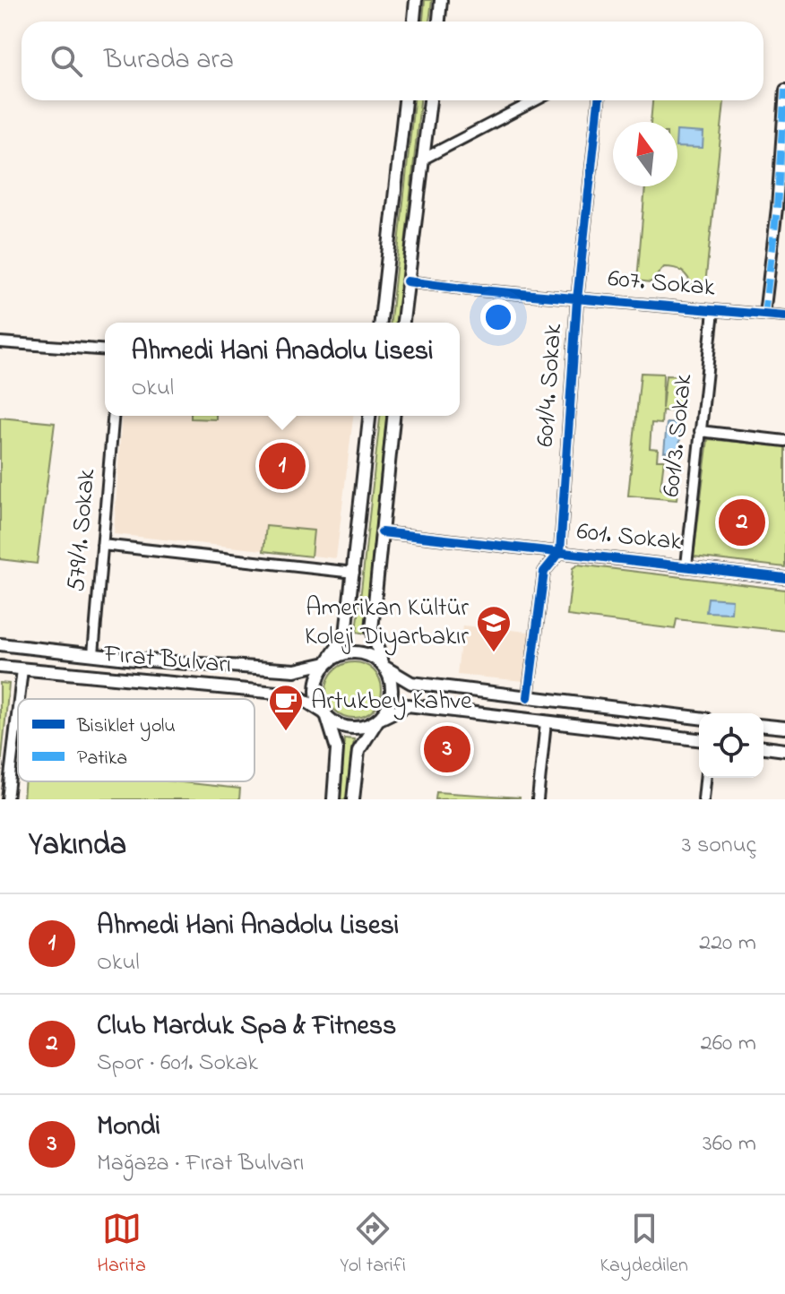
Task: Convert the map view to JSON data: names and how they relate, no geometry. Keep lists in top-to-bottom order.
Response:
{
  "streets": {
    "main road": ["Fırat Bulvarı"],
    "street": [
      "607. Sokak",
      "601/4. Sokak",
      "601/3. Sokak",
      "579/1. Sokak",
      "601. Sokak"
    ]
  },
  "crossings": [
    ["607. Sokak", "601/4. Sokak"],
    ["607. Sokak", "601/3. Sokak"],
    ["601/4. Sokak", "601. Sokak"],
    ["601/3. Sokak", "601. Sokak"],
    ["579/1. Sokak", "Fırat Bulvarı"]
  ],
  "places": {
    "school or university": ["Amerikan Kültür Koleji Diyarbakır"],
    "cafe": ["Artukbey Kahve"]
  },
  "legend": ["Bisiklet yolu", "Patika"],
  "north": "top",
  "page": {
    "search": "Burada ara",
    "popup": ["Ahmedi Hani Anadolu Lisesi", "Okul"],
    "pins": ["1", "2", "3"],
    "heading": ["Yakında", "3 sonuç"],
    "list": [
      {
        "mark": "1",
        "name": "Ahmedi Hani Anadolu Lisesi",
        "note": "Okul",
        "value": "220 m"
      },
      {
        "mark": "2",
        "name": "Club Marduk Spa & Fitness",
        "note": "Spor · 601. Sokak",
        "value": "260 m"
      },
      {
        "mark": "3",
        "name": "Mondi",
        "note": "Mağaza · Fırat Bulvarı",
        "value": "360 m"
      }
    ],
    "nav": ["Harita", "Yol tarifi", "Kaydedilen"]
  }
}
